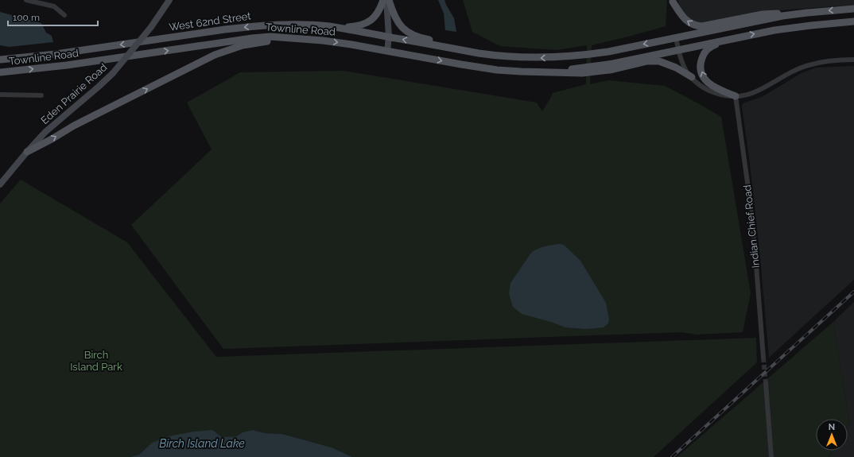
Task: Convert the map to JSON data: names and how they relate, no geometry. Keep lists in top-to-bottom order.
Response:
{
  "streets": {
    "main road": ["West 62nd Street", "Townline Road", "Eden Prairie Road"],
    "street": ["Indian Chief Road"]
  },
  "water": ["Birch Island Lake"],
  "parks": ["Birch Island Park"],
  "scale_bar": "100 m",
  "north": "top"
}
